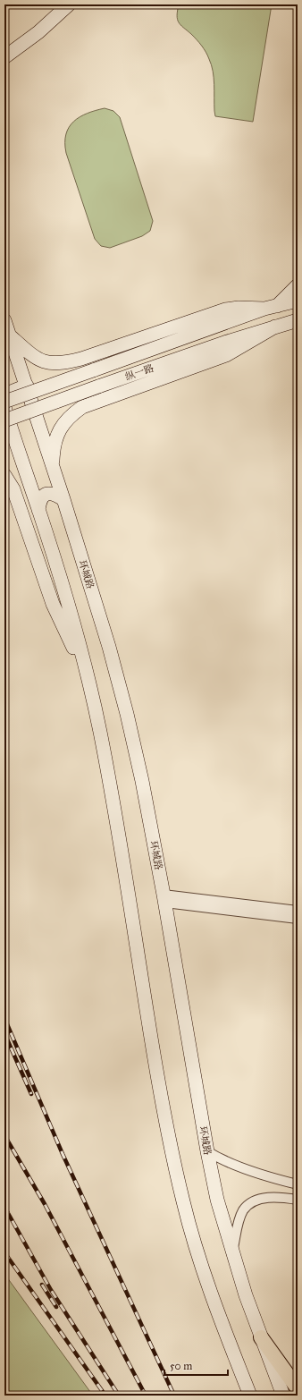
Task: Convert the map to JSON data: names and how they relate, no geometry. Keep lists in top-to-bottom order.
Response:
{
  "streets": {
    "main road": ["纵一路", "环城路"]
  },
  "scale_bar": "50 m"
}
